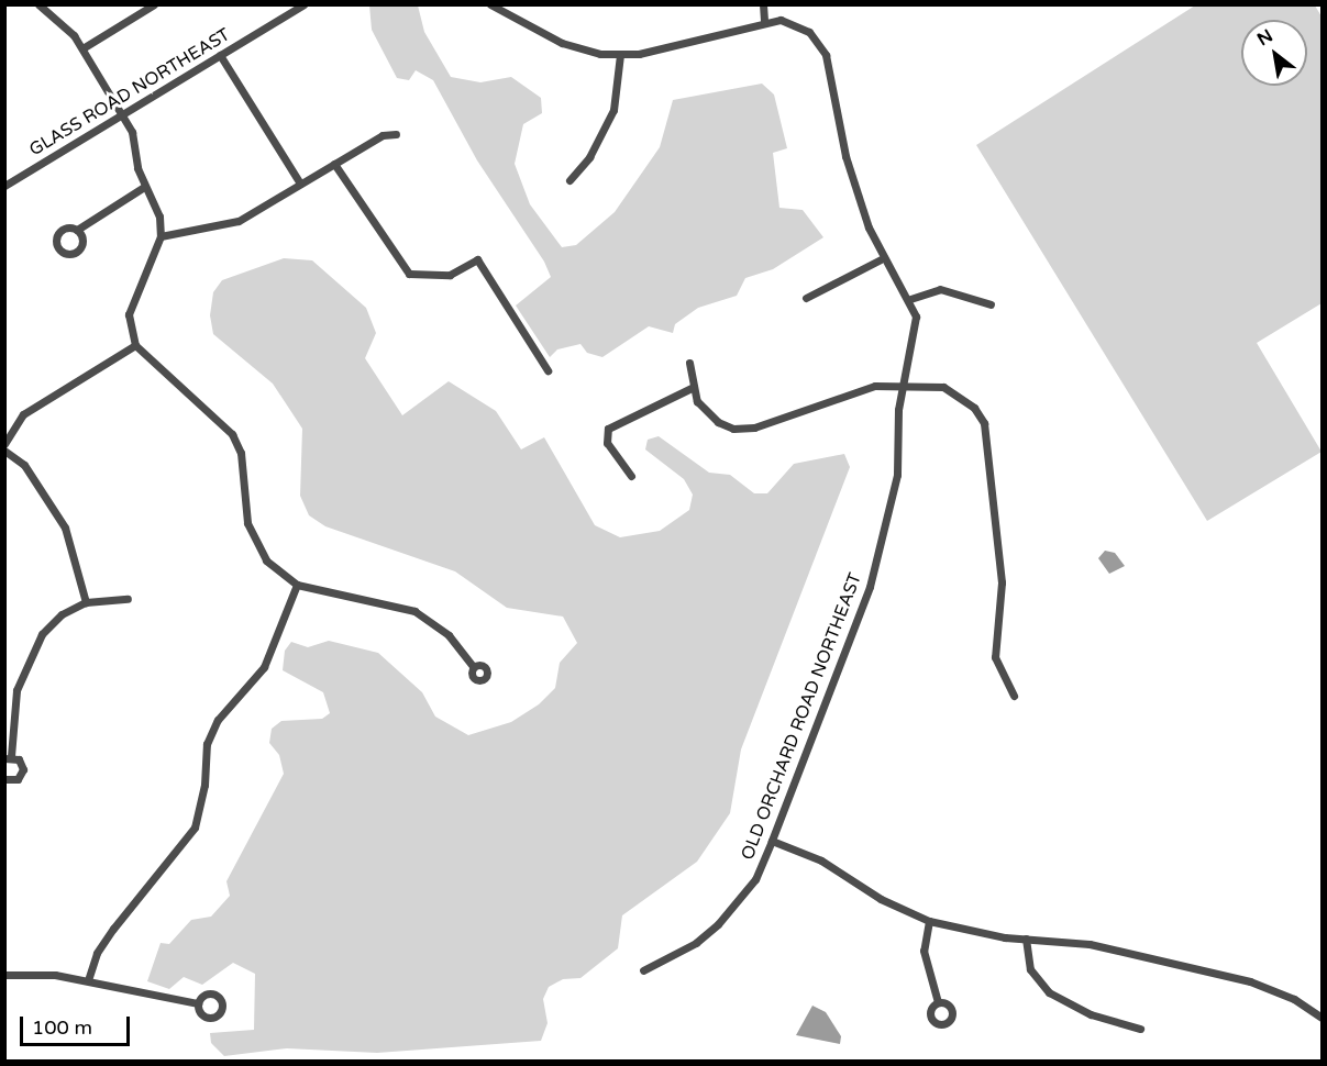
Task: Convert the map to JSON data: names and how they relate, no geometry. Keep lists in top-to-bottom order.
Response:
{
  "streets": {
    "street": ["GLASS ROAD NORTHEAST", "OLD ORCHARD ROAD NORTHEAST"]
  },
  "scale_bar": "100 m",
  "north": "top left"
}
